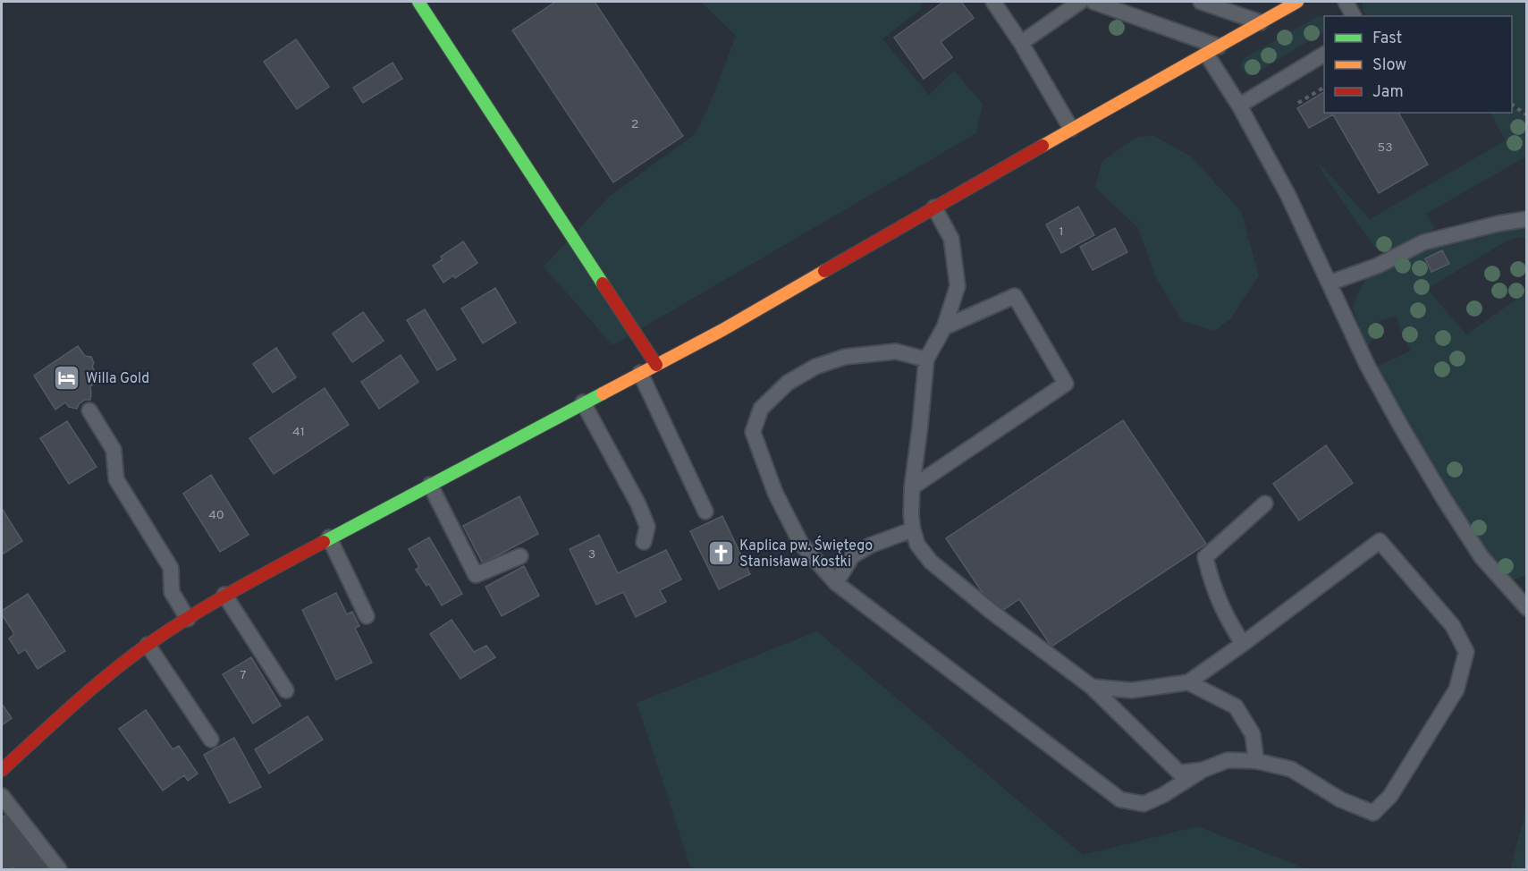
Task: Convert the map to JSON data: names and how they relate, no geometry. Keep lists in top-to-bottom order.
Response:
{
  "places": {
    "hotel": ["Willa Gold"],
    "church": ["Kaplica pw. Świętego Stanisława Kostki"]
  },
  "house_numbers": [
    "2",
    "53",
    "1",
    "41",
    "40",
    "3",
    "7"
  ],
  "legend": ["Fast", "Slow", "Jam"]
}
